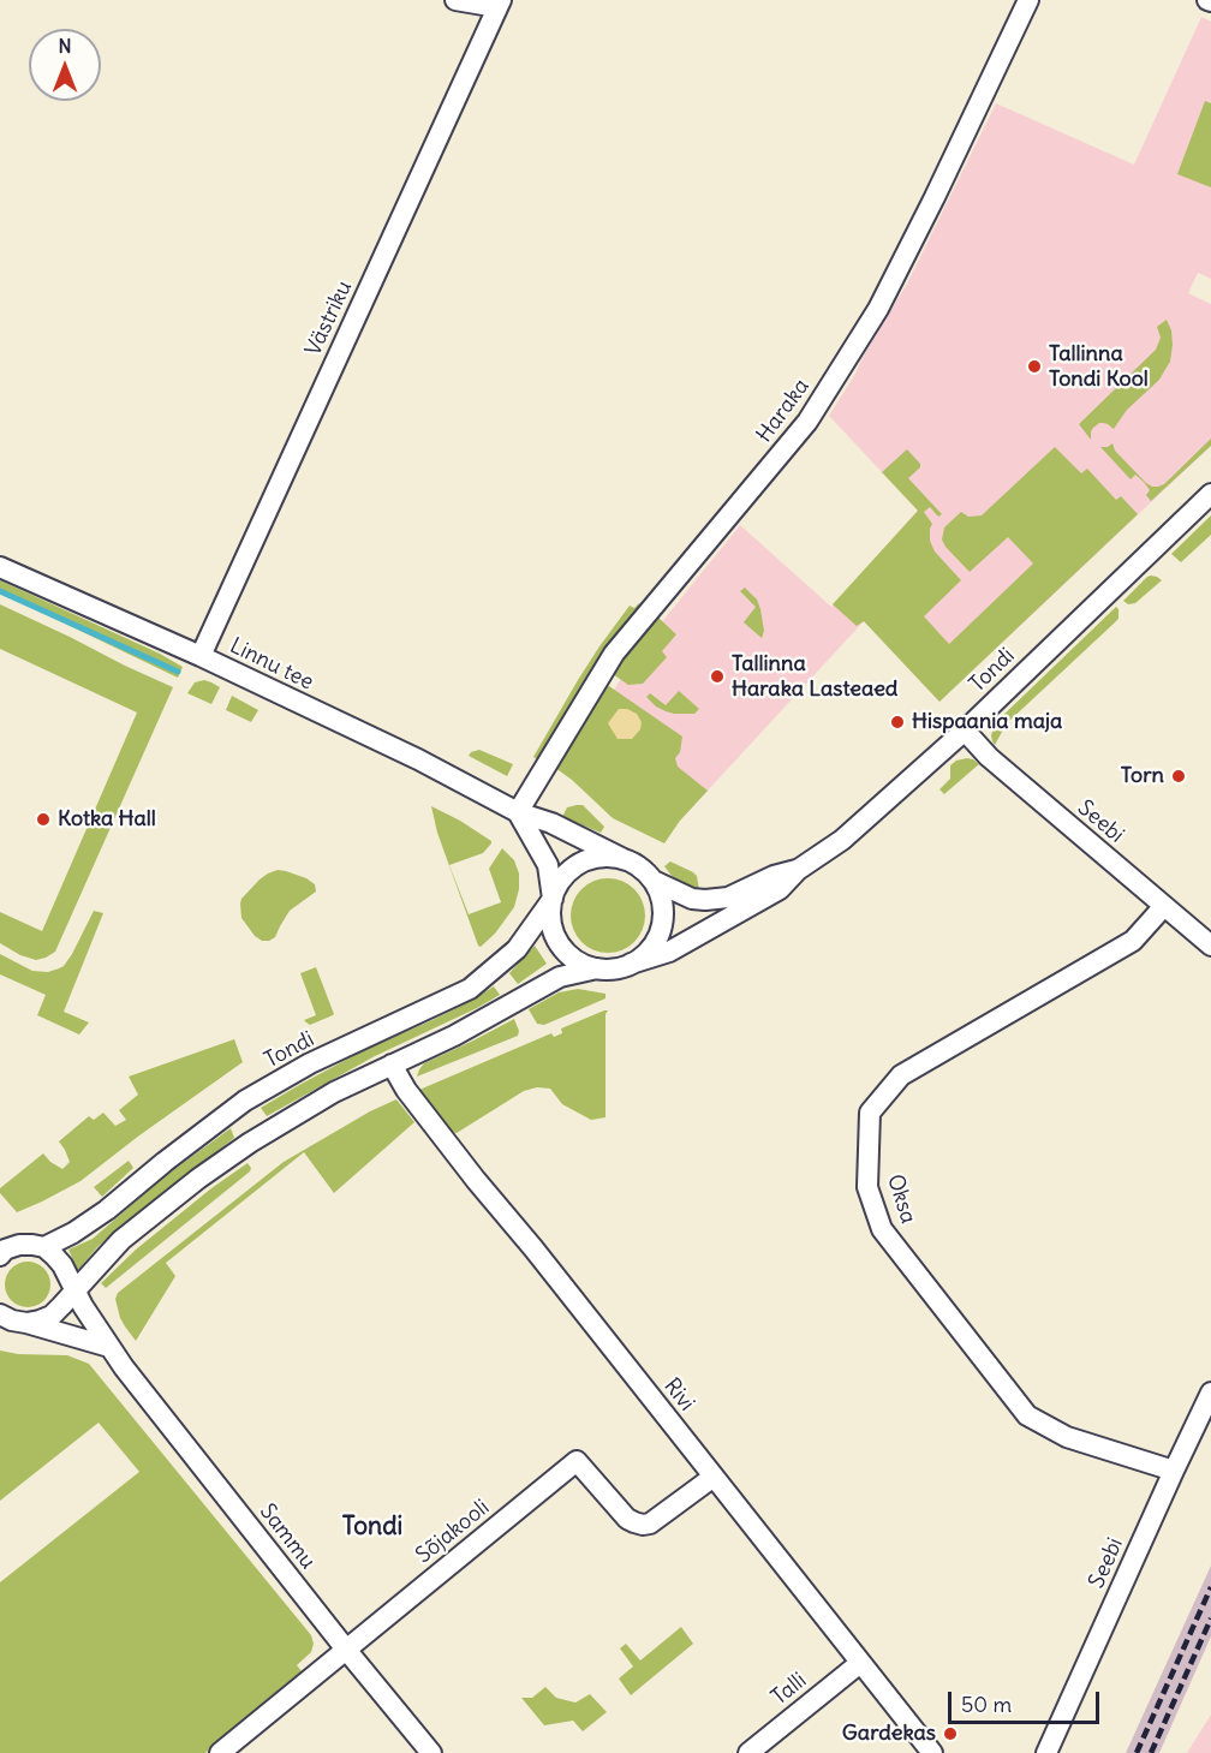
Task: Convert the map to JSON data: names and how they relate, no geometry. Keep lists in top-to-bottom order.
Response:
{
  "streets": {
    "street": [
      "Västriku",
      "Haraka",
      "Linnu tee",
      "Tondi",
      "Seebi",
      "Oksa",
      "Rivi",
      "Sõjakooli",
      "Sammu",
      "Talli"
    ]
  },
  "crossings": [
    ["Västriku", "Linnu tee"],
    ["Haraka", "Linnu tee"],
    ["Linnu tee", "Tondi"],
    ["Tondi", "Seebi"],
    ["Tondi", "Sammu"],
    ["Seebi", "Oksa"],
    ["Rivi", "Sõjakooli"],
    ["Rivi", "Talli"],
    ["Sõjakooli", "Sammu"]
  ],
  "districts": ["Tondi"],
  "places": [
    "Tallinna Tondi Kool",
    "Tallinna Haraka Lasteaed",
    "Hispaania maja",
    "Torn",
    "Kotka Hall",
    "Gardekas"
  ],
  "scale_bar": "50 m",
  "north": "top"
}
